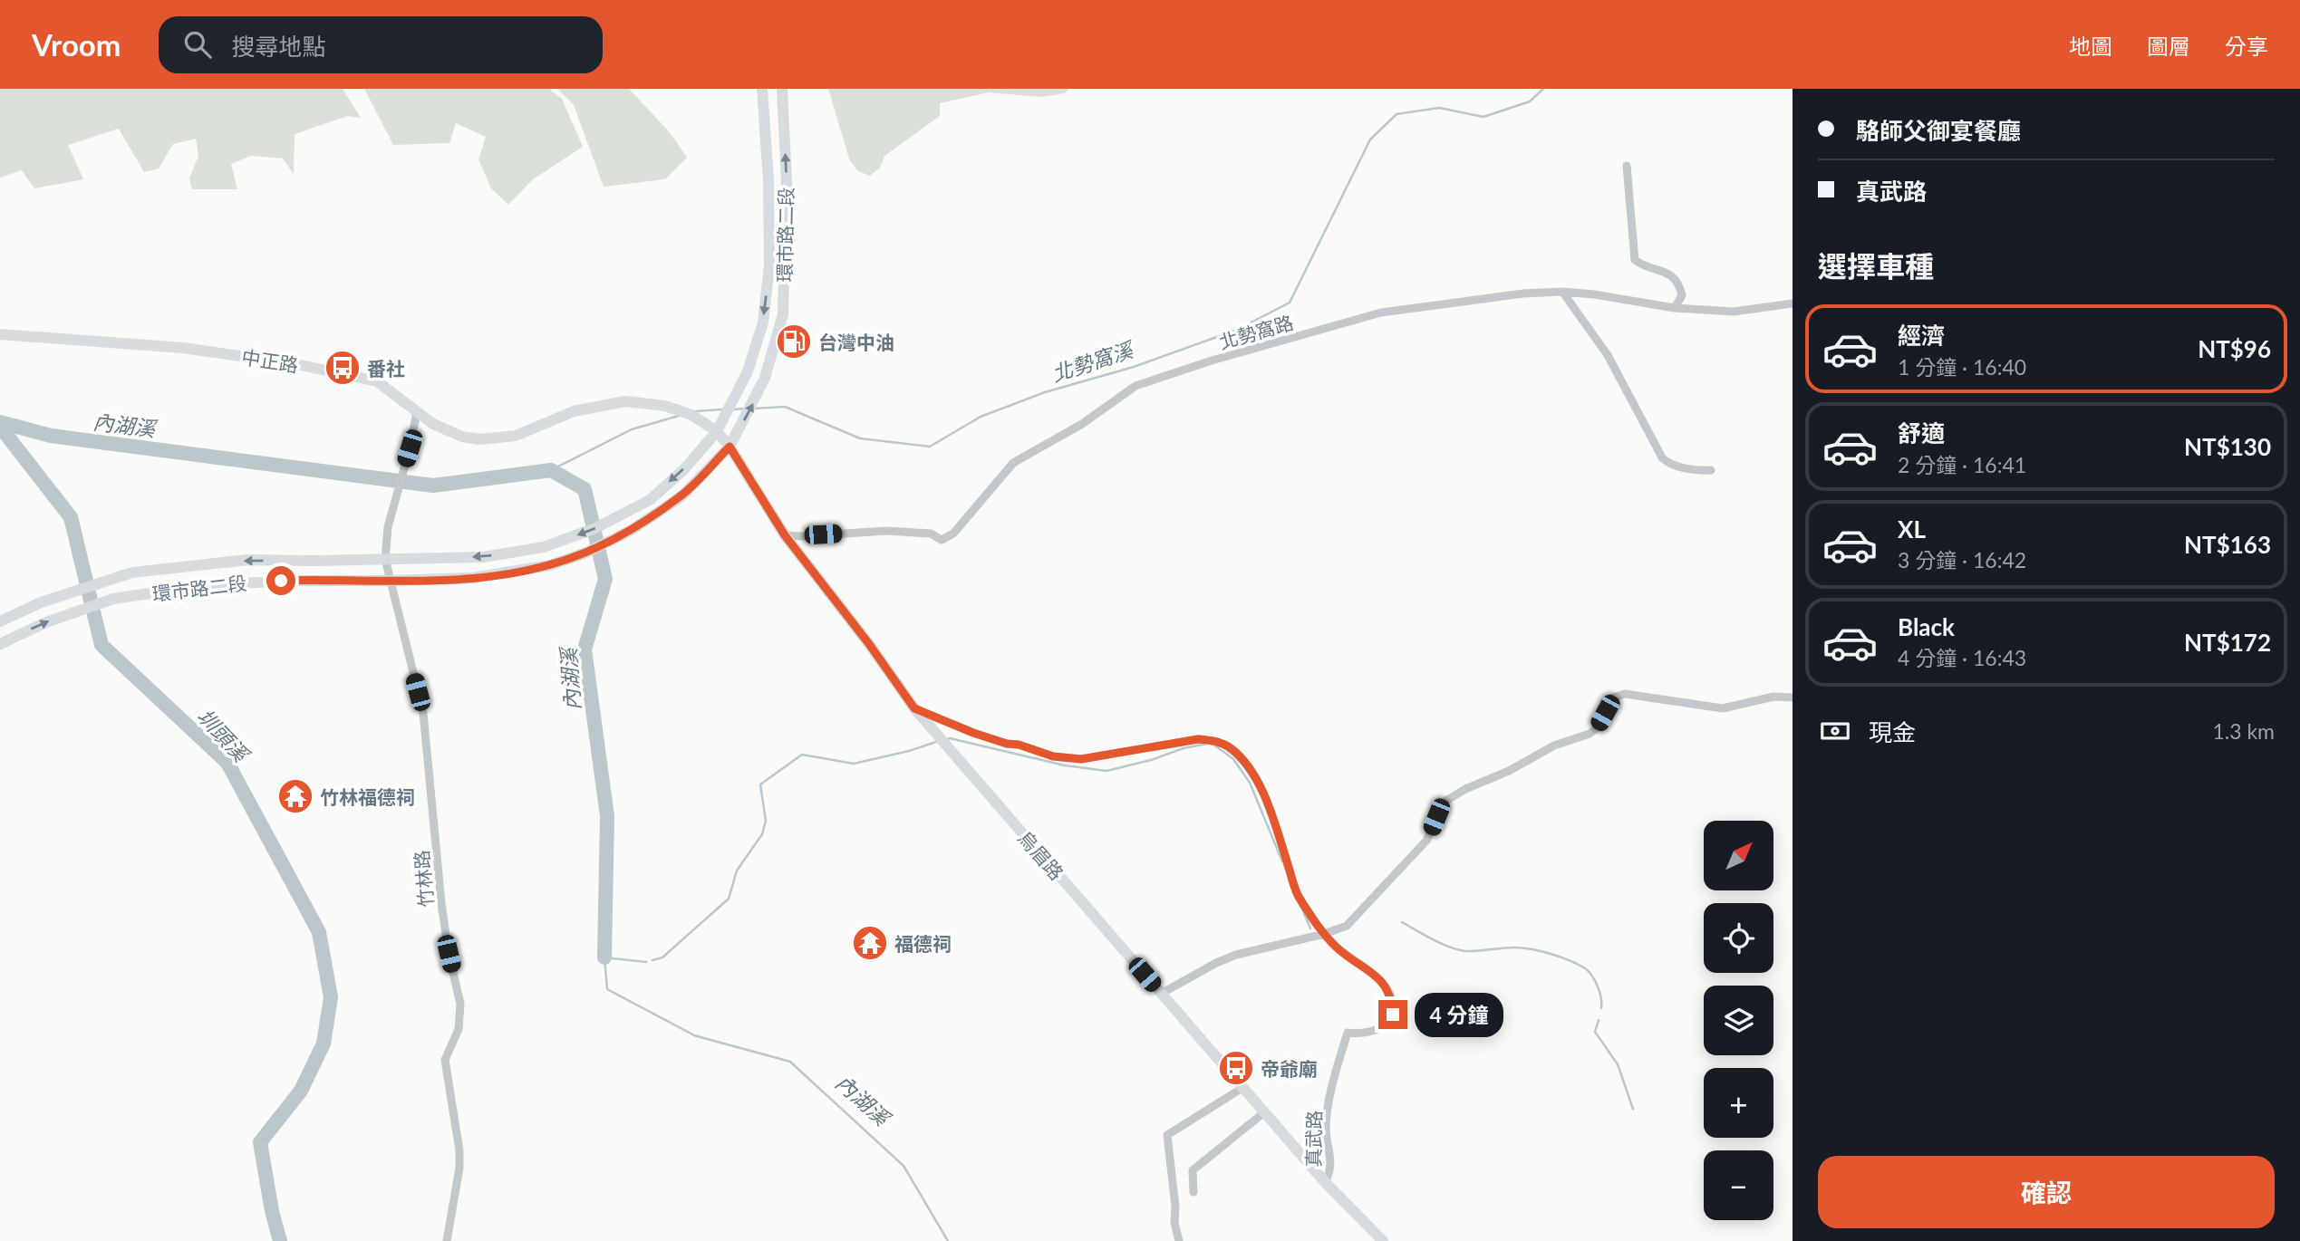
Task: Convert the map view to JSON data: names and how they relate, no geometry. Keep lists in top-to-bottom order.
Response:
{
  "streets": {
    "main road": ["環市路二段", "中正路", "烏眉路"],
    "street": ["北勢窩路", "竹林路", "真武路"]
  },
  "crossings": [
    ["環市路二段", "中正路"],
    ["環市路二段", "烏眉路"],
    ["環市路二段", "竹林路"],
    ["北勢窩路", "烏眉路"],
    ["中正路", "烏眉路"],
    ["中正路", "竹林路"],
    ["烏眉路", "真武路"]
  ],
  "water": ["北勢窩溪", "內湖溪", "圳頭溪"],
  "places": {
    "fuel station": ["台灣中油"],
    "bus stop": ["番社", "帝爺廟"],
    "temple": ["竹林福德祠", "福德祠"]
  },
  "north": "top right",
  "page": {
    "header": "Vroom",
    "search": "搜尋地點",
    "nav": ["地圖", "圖層", "分享"],
    "banner": ["駱師父御宴餐廳", "真武路"],
    "heading": "選擇車種",
    "list": [
      {
        "name": "經濟",
        "note": "1 分鐘 · 16:40",
        "value": "NT$96"
      },
      {
        "name": "舒適",
        "note": "2 分鐘 · 16:41",
        "value": "NT$130"
      },
      {
        "name": "XL",
        "note": "3 分鐘 · 16:42",
        "value": "NT$163"
      },
      {
        "name": "Black",
        "note": "4 分鐘 · 16:43",
        "value": "NT$172"
      }
    ],
    "pay": ["現金", "1.3 km"],
    "map_buttons": ["+", "−"],
    "bubble": "4 分鐘",
    "buttons": "確認"
  }
}
